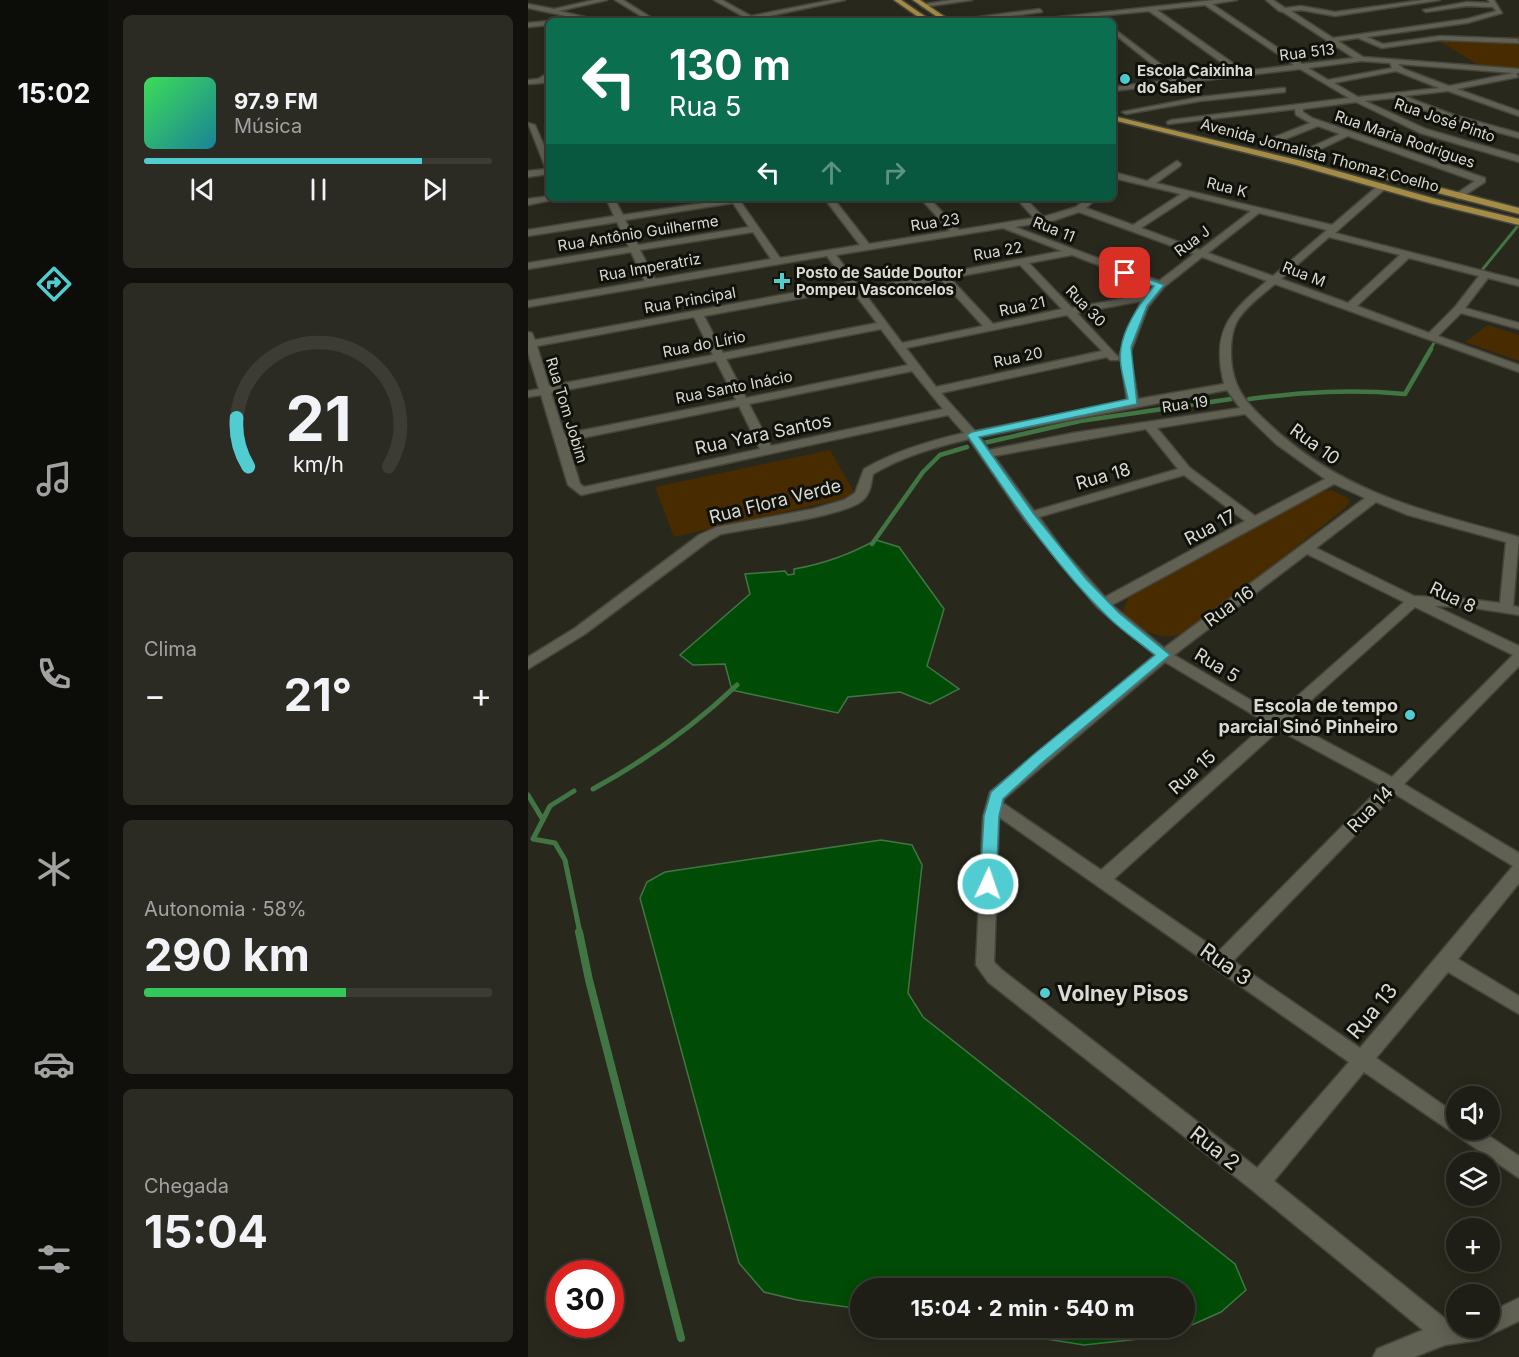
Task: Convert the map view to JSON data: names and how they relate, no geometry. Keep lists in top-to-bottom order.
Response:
{
  "streets": {
    "main road": ["Avenida Jornalista Thomaz Coelho"],
    "street": [
      "Rua 513",
      "Rua José Pinto",
      "Rua Maria Rodrigues",
      "Rua K",
      "Rua 23",
      "Rua 11",
      "Rua Antônio Guilherme",
      "Rua J",
      "Rua 22",
      "Rua Imperatriz",
      "Rua M",
      "Rua Principal",
      "Rua 21",
      "Rua 30",
      "Rua do Lírio",
      "Rua 20",
      "Rua Santo Inácio",
      "Rua 19",
      "Rua Tom Jobim",
      "Rua Yara Santos",
      "Rua 10",
      "Rua 18",
      "Rua Flora Verde",
      "Rua 17",
      "Rua 8",
      "Rua 16",
      "Rua 5",
      "Rua 15",
      "Rua 14",
      "Rua 3",
      "Rua 13",
      "Rua 2"
    ]
  },
  "crossings": [
    ["Rua 513", "Rua José Pinto"],
    ["Rua 513", "Rua Maria Rodrigues"],
    ["Rua Maria Rodrigues", "Avenida Jornalista Thomaz Coelho"],
    ["Avenida Jornalista Thomaz Coelho", "Rua 10"],
    ["Rua K", "Rua J"],
    ["Rua K", "Rua 10"],
    ["Rua 23", "Rua 11"],
    ["Rua 23", "Rua Imperatriz"],
    ["Rua 23", "Rua M"],
    ["Rua 23", "Rua 5"],
    ["Rua 11", "Rua J"],
    ["Rua 11", "Rua 22"],
    ["Rua J", "Rua M"],
    ["Rua J", "Rua 21"],
    ["Rua J", "Rua 30"],
    ["Rua J", "Rua 19"],
    ["Rua 22", "Rua Principal"],
    ["Rua 22", "Rua 30"],
    ["Rua 22", "Rua 5"],
    ["Rua M", "Rua 10"],
    ["Rua Principal", "Rua Tom Jobim"],
    ["Rua Principal", "Rua 5"],
    ["Rua 21", "Rua 30"],
    ["Rua 21", "Rua 5"],
    ["Rua 30", "Rua 20"],
    ["Rua do Lírio", "Rua Tom Jobim"],
    ["Rua do Lírio", "Rua 5"],
    ["Rua 20", "Rua 5"],
    ["Rua Santo Inácio", "Rua Tom Jobim"],
    ["Rua Santo Inácio", "Rua 5"],
    ["Rua 19", "Rua 10"],
    ["Rua 19", "Rua Flora Verde"],
    ["Rua 19", "Rua 5"],
    ["Rua Tom Jobim", "Rua Yara Santos"],
    ["Rua Yara Santos", "Rua 5"],
    ["Rua 10", "Rua 17"],
    ["Rua 10", "Rua 16"],
    ["Rua 18", "Rua 5"],
    ["Rua Flora Verde", "Rua 5"],
    ["Rua 17", "Rua 5"],
    ["Rua 8", "Rua 16"],
    ["Rua 8", "Rua 15"],
    ["Rua 16", "Rua 5"],
    ["Rua 16", "Rua 3"],
    ["Rua 16", "Rua 2"],
    ["Rua 5", "Rua 15"],
    ["Rua 5", "Rua 14"],
    ["Rua 15", "Rua 3"],
    ["Rua 14", "Rua 3"],
    ["Rua 3", "Rua 13"],
    ["Rua 3", "Rua 2"],
    ["Rua 13", "Rua 2"]
  ],
  "places": {
    "other": ["Escola Caixinha do Saber", "Escola de tempo parcial Sinó Pinheiro", "Volney Pisos"],
    "health": ["Posto de Saúde Doutor Pompeu Vasconcelos"]
  },
  "page": {
    "tabs": "15:02",
    "turn": ["130 m", "Rua 5"],
    "song": ["97.9 FM", "Música"],
    "tile": [
      "Clima",
      ["Autonomia · 58%", "290 km"],
      ["Chegada", "15:04"]
    ],
    "heat": ["−", "21°", "+"],
    "map_buttons": ["+", "−"],
    "limit": "30",
    "trip": "15:04 · 2 min · 540 m",
    "gauge": ["21", "km/h"]
  }
}
